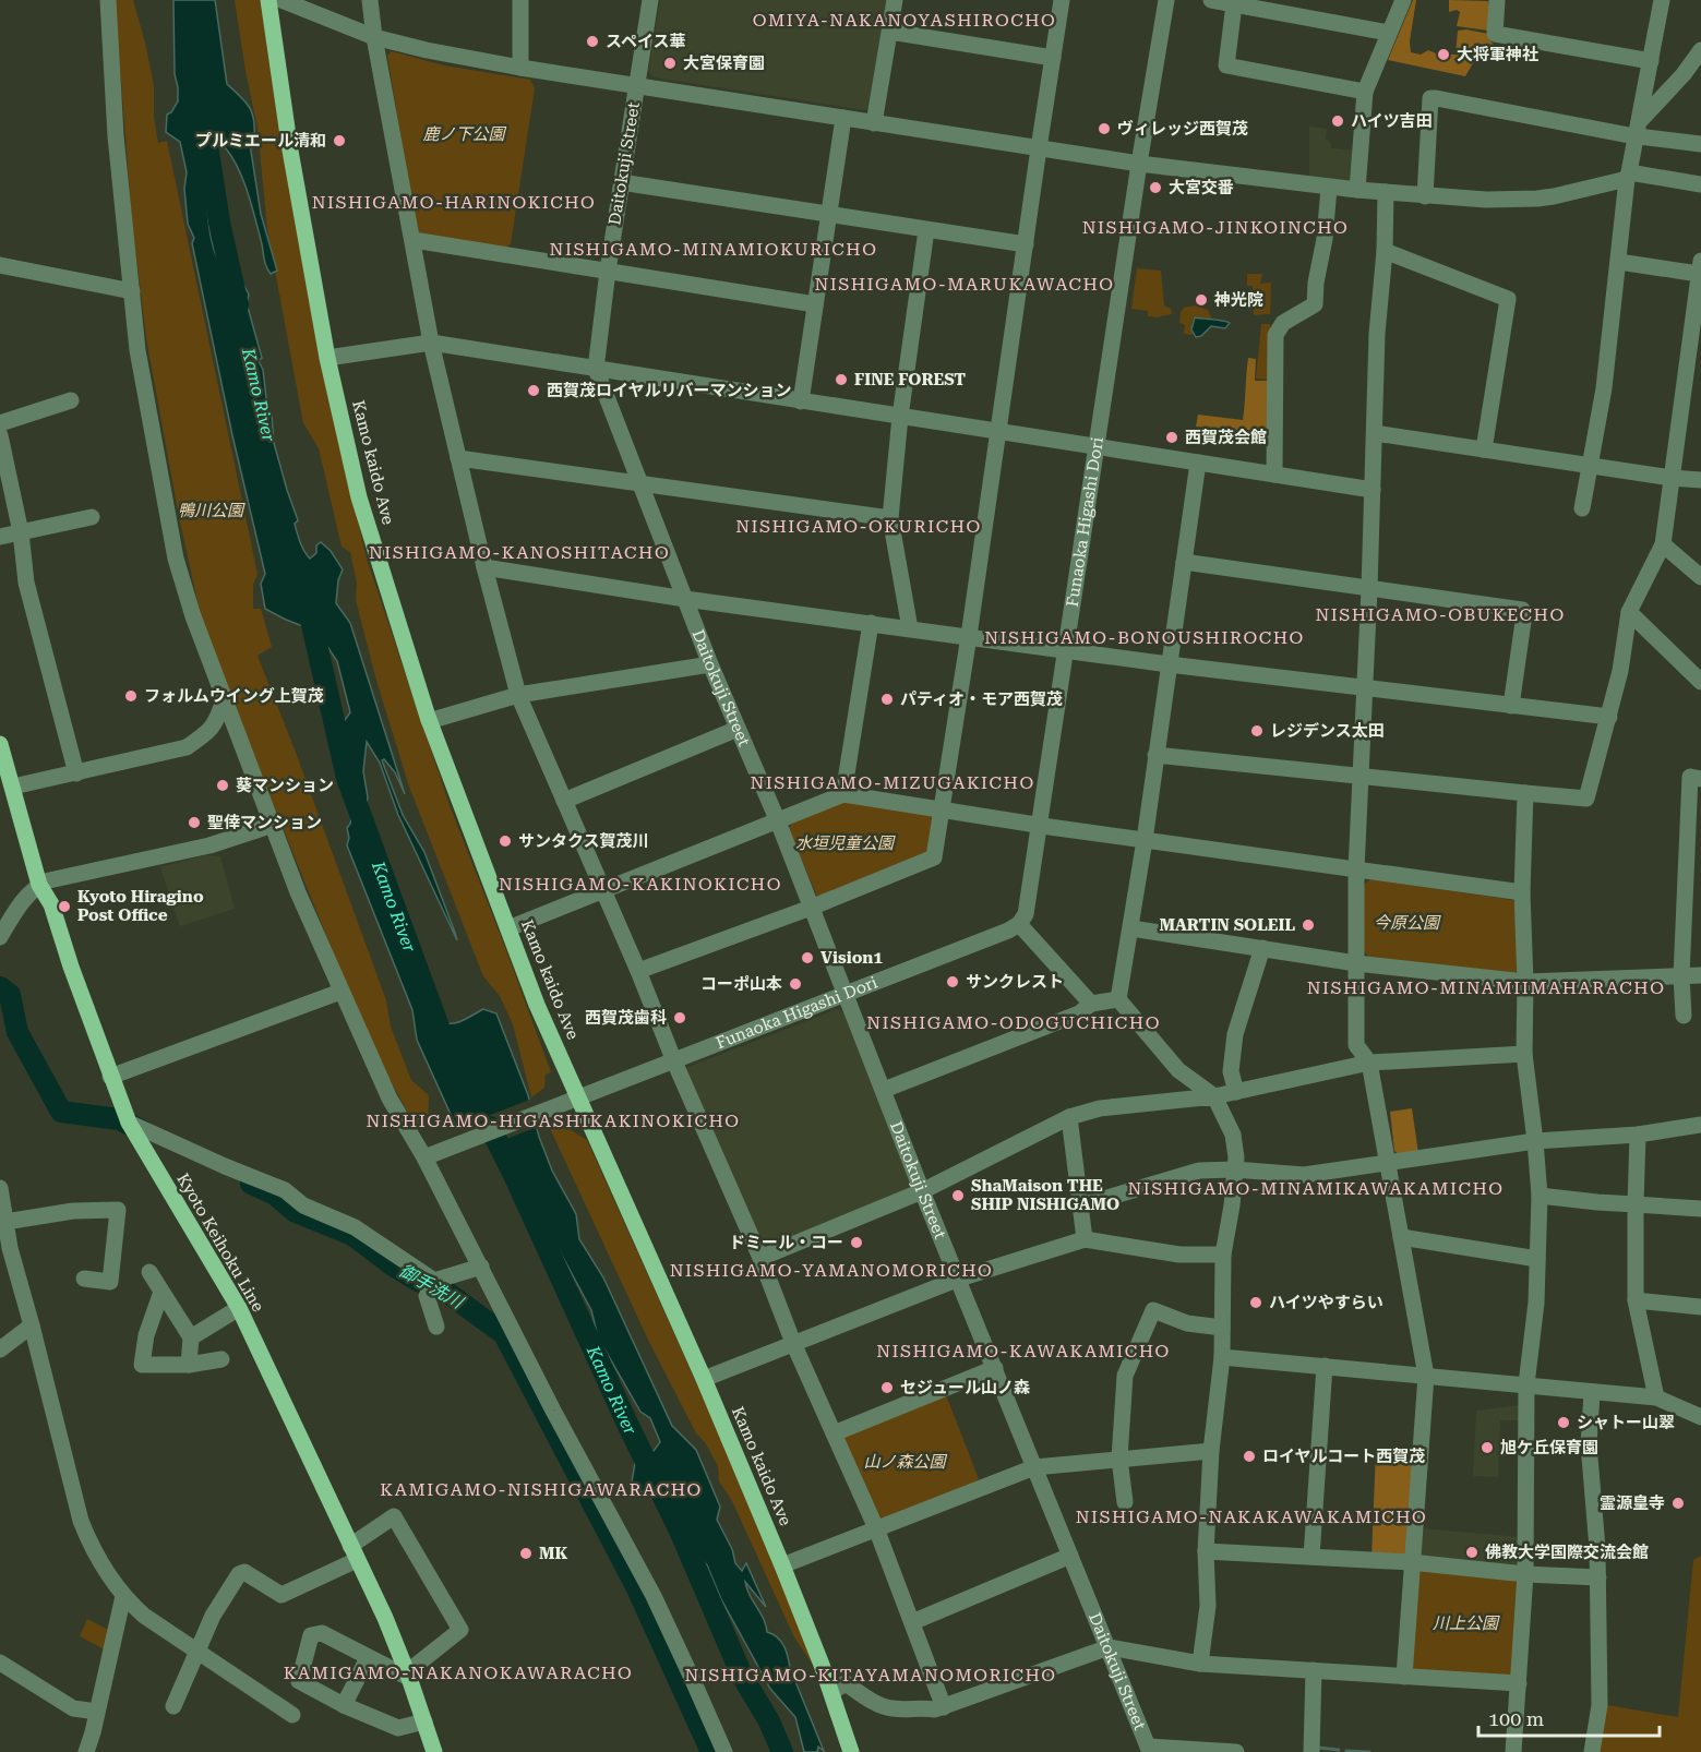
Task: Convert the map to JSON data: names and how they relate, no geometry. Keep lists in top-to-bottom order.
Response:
{
  "streets": {
    "main road": ["Kamo kaido Ave", "Kyoto Keihoku Line"],
    "street": ["Daitokuji Street", "Funaoka Higashi Dori"]
  },
  "crossings": [
    ["Daitokuji Street", "Funaoka Higashi Dori"],
    ["Kamo kaido Ave", "Funaoka Higashi Dori"]
  ],
  "districts": [
    "OMIYA-NAKANOYASHIROCHO",
    "NISHIGAMO-HARINOKICHO",
    "NISHIGAMO-JINKOINCHO",
    "NISHIGAMO-MINAMIOKURICHO",
    "NISHIGAMO-MARUKAWACHO",
    "NISHIGAMO-OKURICHO",
    "NISHIGAMO-KANOSHITACHO",
    "NISHIGAMO-OBUKECHO",
    "NISHIGAMO-BONOUSHIROCHO",
    "NISHIGAMO-MIZUGAKICHO",
    "NISHIGAMO-KAKINOKICHO",
    "NISHIGAMO-MINAMIIMAHARACHO",
    "NISHIGAMO-ODOGUCHICHO",
    "NISHIGAMO-HIGASHIKAKINOKICHO",
    "NISHIGAMO-MINAMIKAWAKAMICHO",
    "NISHIGAMO-YAMANOMORICHO",
    "NISHIGAMO-KAWAKAMICHO",
    "KAMIGAMO-NISHIGAWARACHO",
    "NISHIGAMO-NAKAKAWAKAMICHO",
    "KAMIGAMO-NAKANOKAWARACHO",
    "NISHIGAMO-KITAYAMANOMORICHO"
  ],
  "water": ["Kamo River", "御手洗川"],
  "parks": [
    "鹿ノ下公園",
    "鴨川公園",
    "水垣児童公園",
    "今原公園",
    "山ノ森公園",
    "川上公園"
  ],
  "places": [
    "スペイス華",
    "大将軍神社",
    "大宮保育園",
    "ハイツ吉田",
    "ヴィレッジ西賀茂",
    "プルミエール清和",
    "大宮交番",
    "神光院",
    "FINE FOREST",
    "西賀茂ロイヤルリバーマンション",
    "西賀茂会館",
    "フォルムウイング上賀茂",
    "パティオ・モア西賀茂",
    "レジデンス太田",
    "葵マンション",
    "聖倖マンション",
    "サンタクス賀茂川",
    "Kyoto Hiragino Post Office",
    "MARTIN SOLEIL",
    "Vision1",
    "サンクレスト",
    "コーポ山本",
    "西賀茂歯科",
    "ShaMaison THE SHIP NISHIGAMO",
    "ドミール・コー",
    "ハイツやすらい",
    "セジュール山ノ森",
    "シャトー山翠",
    "旭ケ丘保育園",
    "ロイヤルコート西賀茂",
    "霊源皇寺",
    "佛教大学国際交流会館",
    "MK"
  ],
  "scale_bar": "100 m"
}
